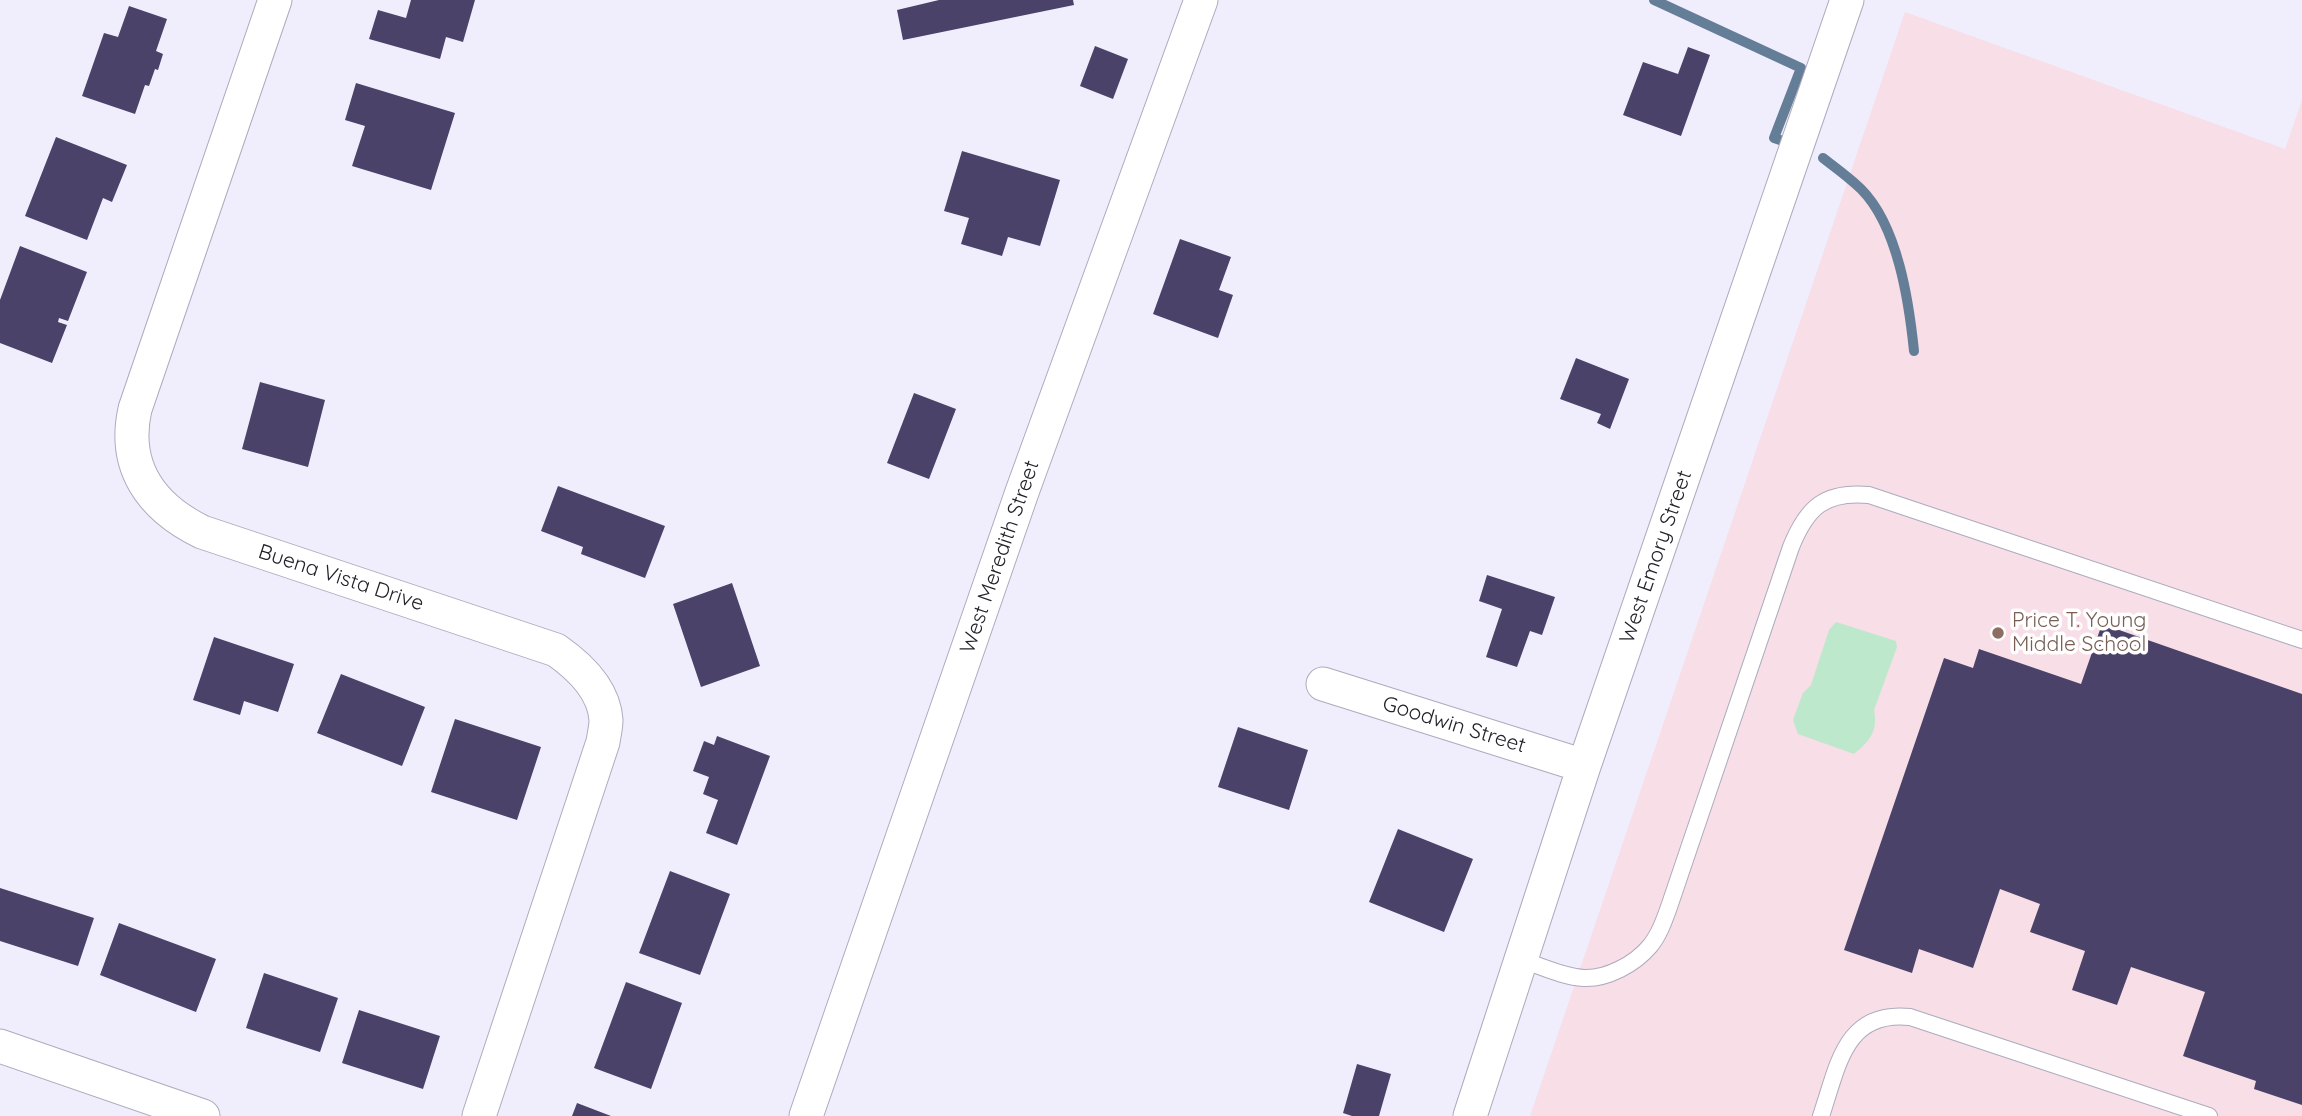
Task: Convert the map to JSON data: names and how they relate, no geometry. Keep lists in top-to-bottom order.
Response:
{
  "streets": {
    "street": [
      "West Meredith Street",
      "West Emory Street",
      "Buena Vista Drive",
      "Goodwin Street"
    ]
  },
  "crossings": [
    ["West Emory Street", "Goodwin Street"]
  ],
  "places": ["Price T. Young Middle School"]
}
